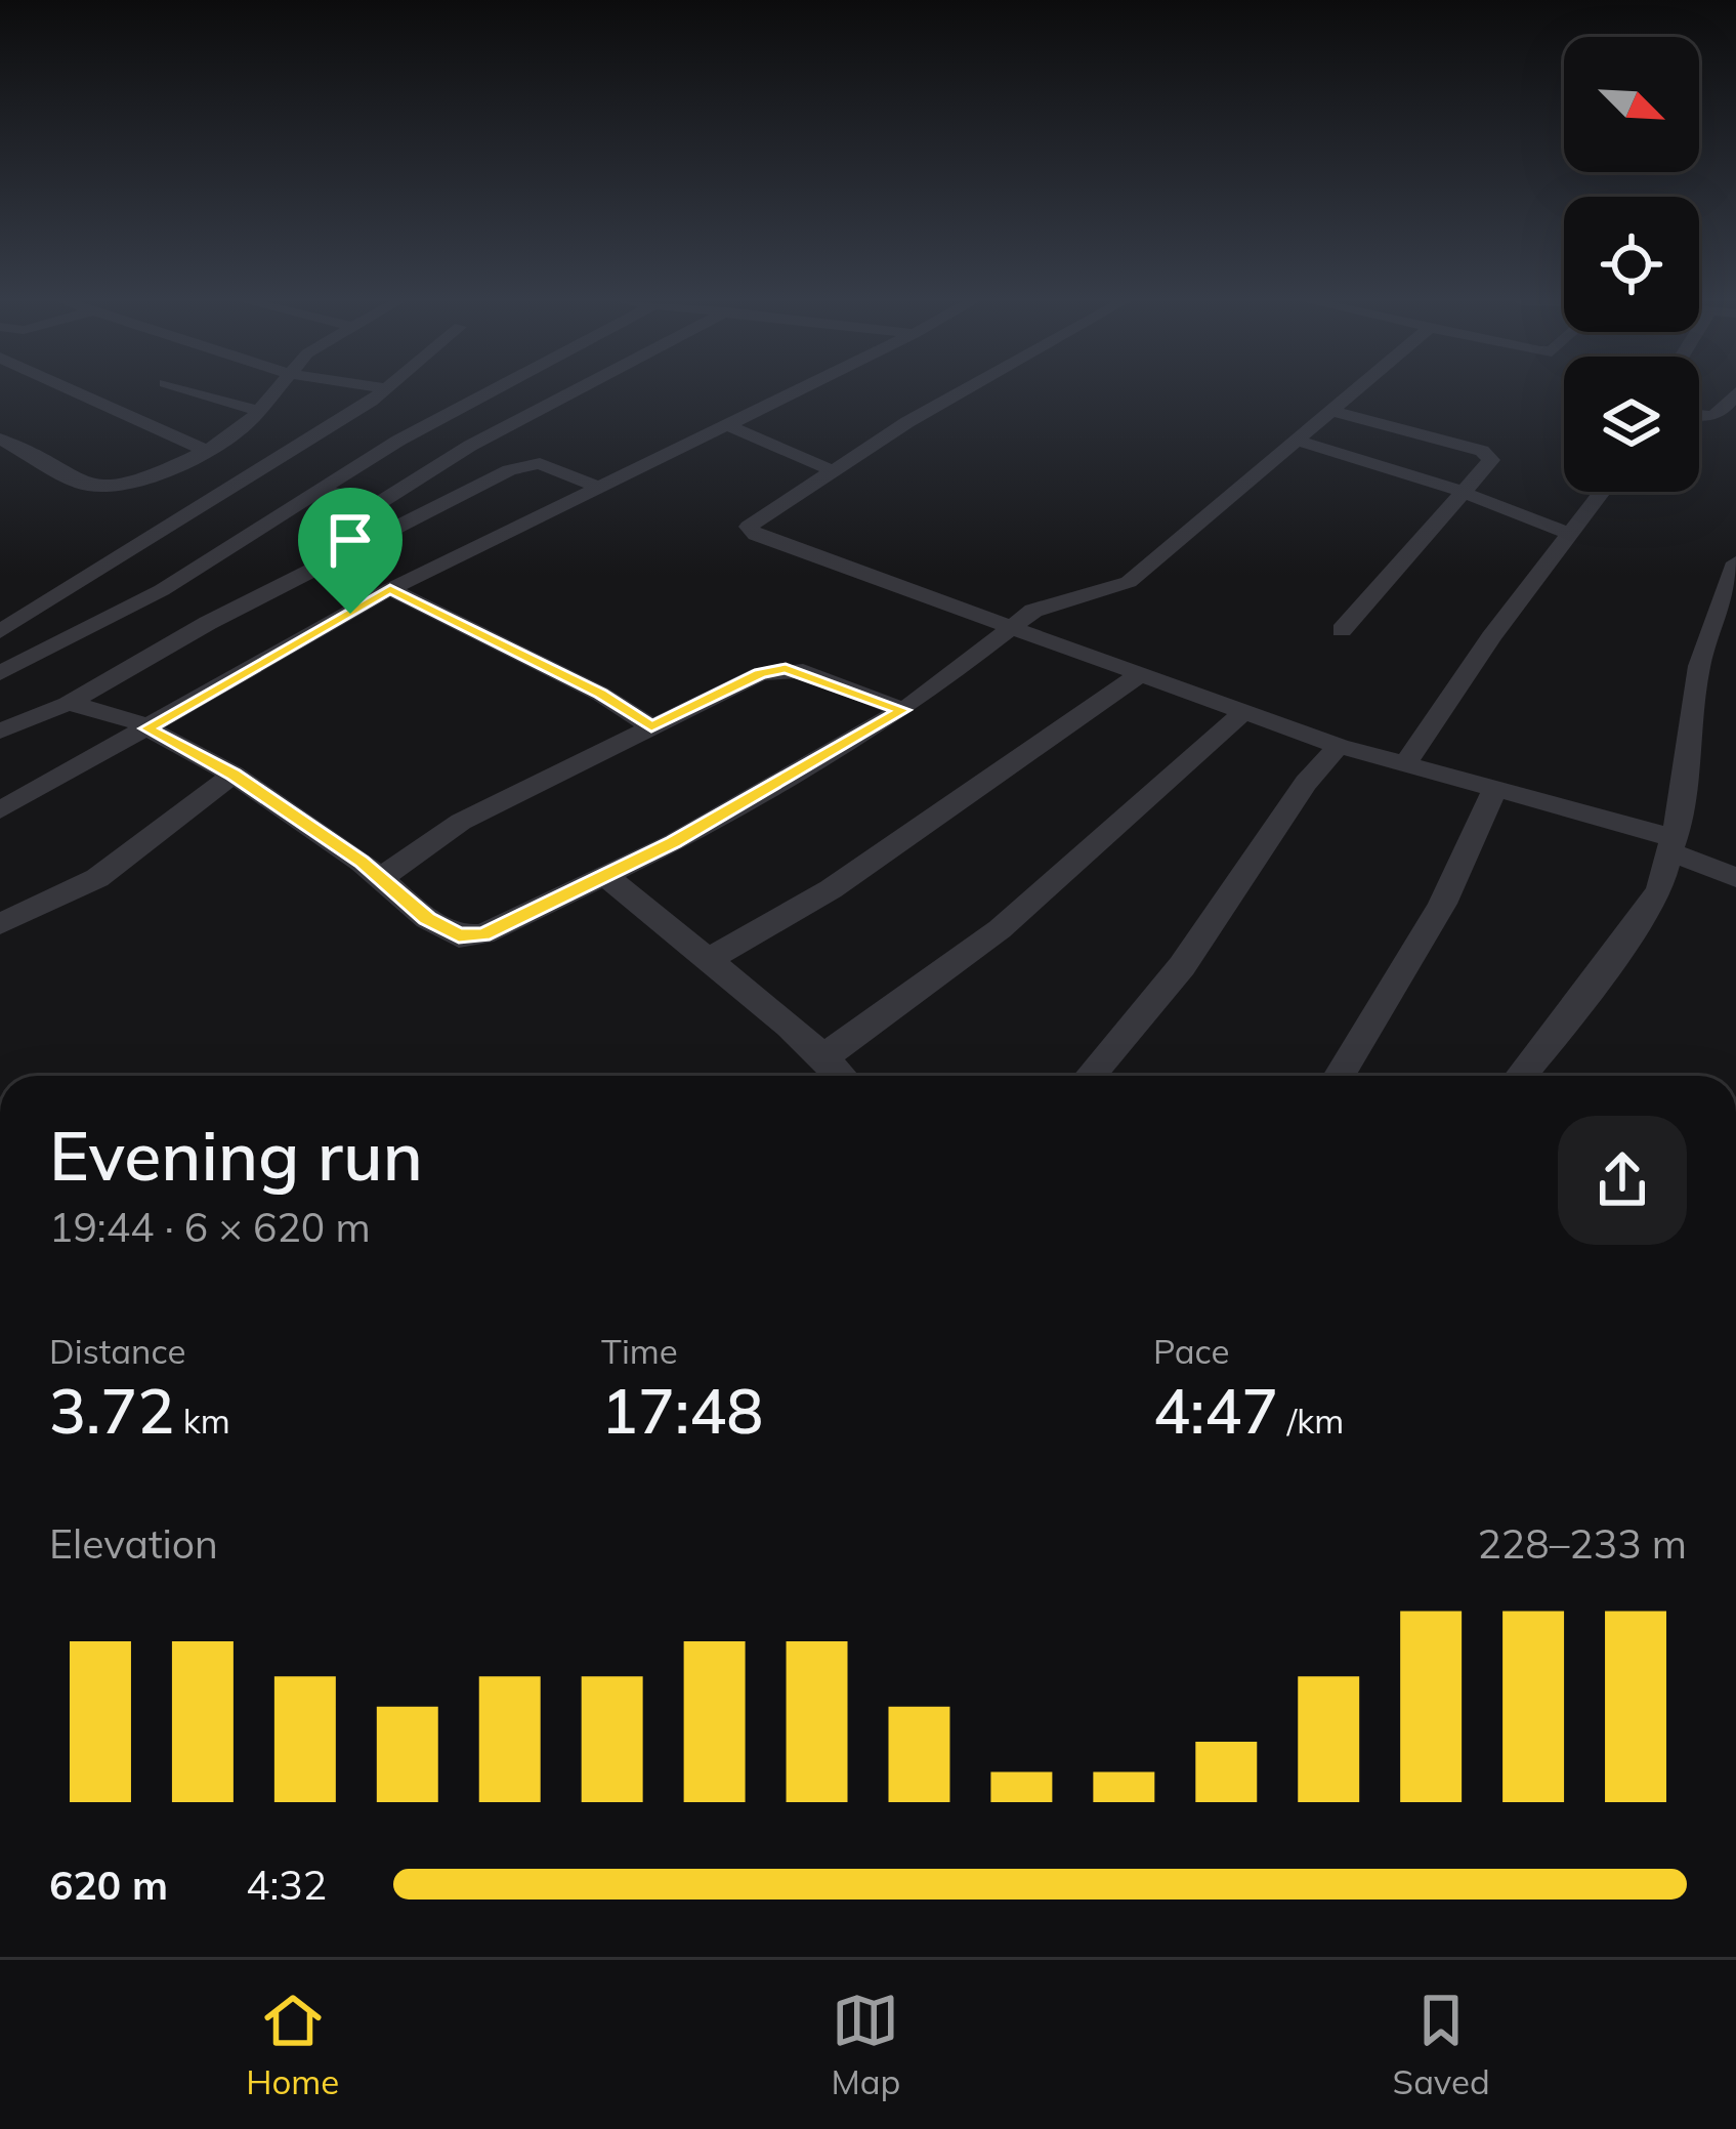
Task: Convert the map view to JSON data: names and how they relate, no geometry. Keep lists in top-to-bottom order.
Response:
{
  "north": "bottom right",
  "page": {
    "heading": ["Evening run", "19:44 · 6 × 620 m"],
    "stats": [
      ["Distance", "3.72 km"],
      ["Time", "17:48"],
      ["Pace", "4:47 /km"]
    ],
    "chart": ["Elevation", "228–233 m"],
    "list": [
      {
        "name": "620 m",
        "note": "4:32"
      }
    ],
    "tabs": ["Home", "Map", "Saved"]
  }
}
